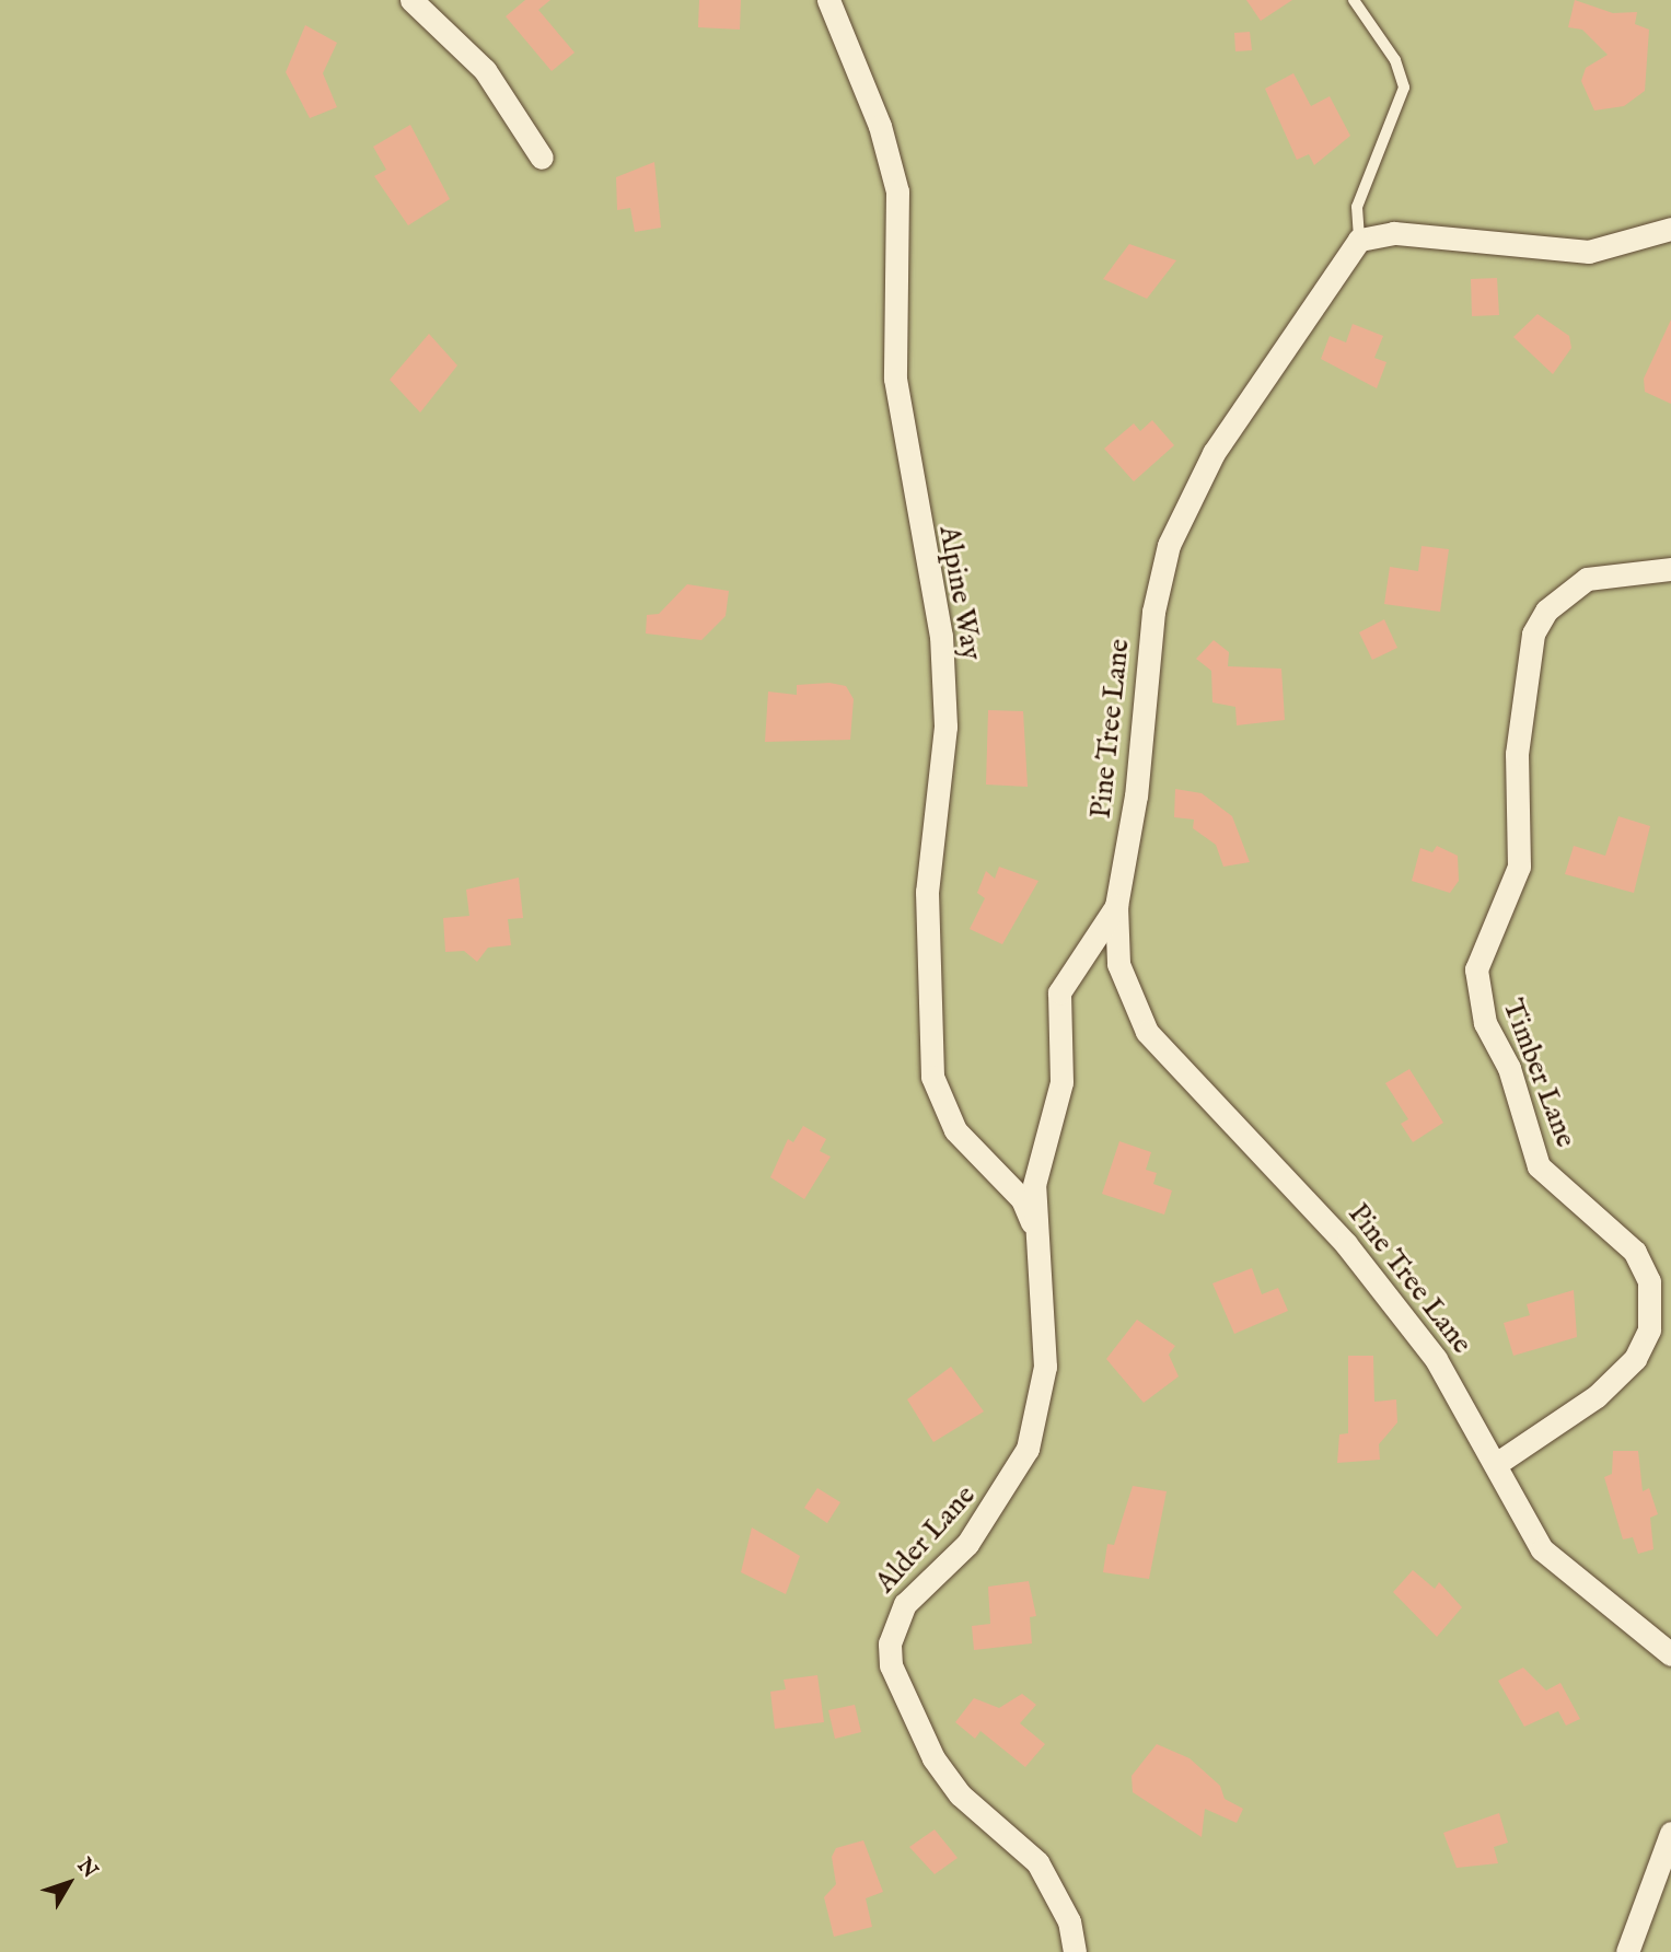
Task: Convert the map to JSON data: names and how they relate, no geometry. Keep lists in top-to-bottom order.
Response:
{
  "streets": {
    "street": [
      "Alpine Way",
      "Pine Tree Lane",
      "Timber Lane",
      "Alder Lane"
    ]
  },
  "crossings": [
    ["Alpine Way", "Alder Lane"],
    ["Pine Tree Lane", "Timber Lane"],
    ["Pine Tree Lane", "Alder Lane"]
  ],
  "north": "top right"
}
